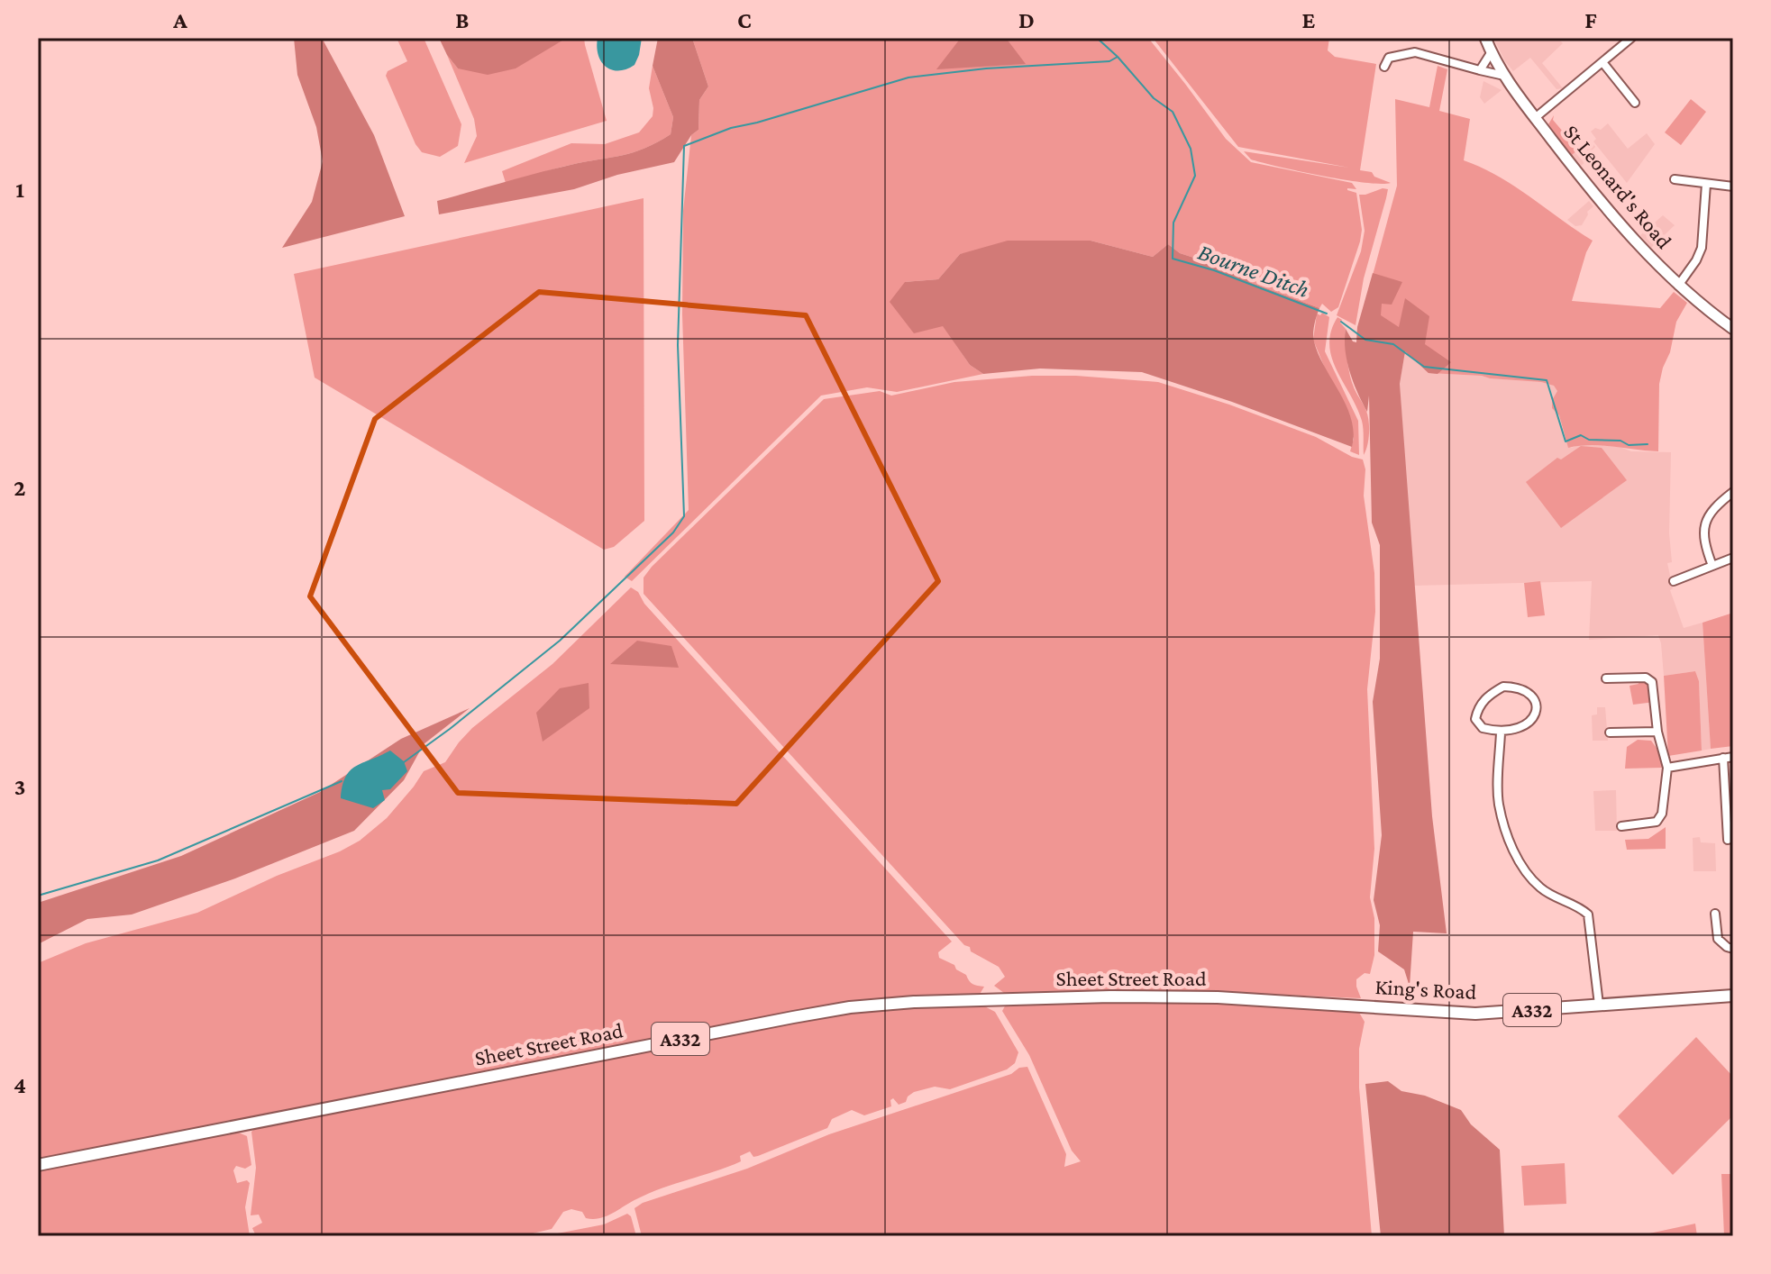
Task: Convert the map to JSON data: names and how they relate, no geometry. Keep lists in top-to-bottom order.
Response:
{
  "streets": {
    "main road": [
      "St Leonard's Road",
      "Sheet Street Road",
      "King's Road",
      "A332"
    ]
  },
  "crossings": [
    ["Sheet Street Road", "King's Road"]
  ],
  "water": ["Bourne Ditch"],
  "grid": {
    "columns": [
      "A",
      "B",
      "C",
      "D",
      "E",
      "F"
    ],
    "rows": [
      "1",
      "2",
      "3",
      "4"
    ]
  }
}
